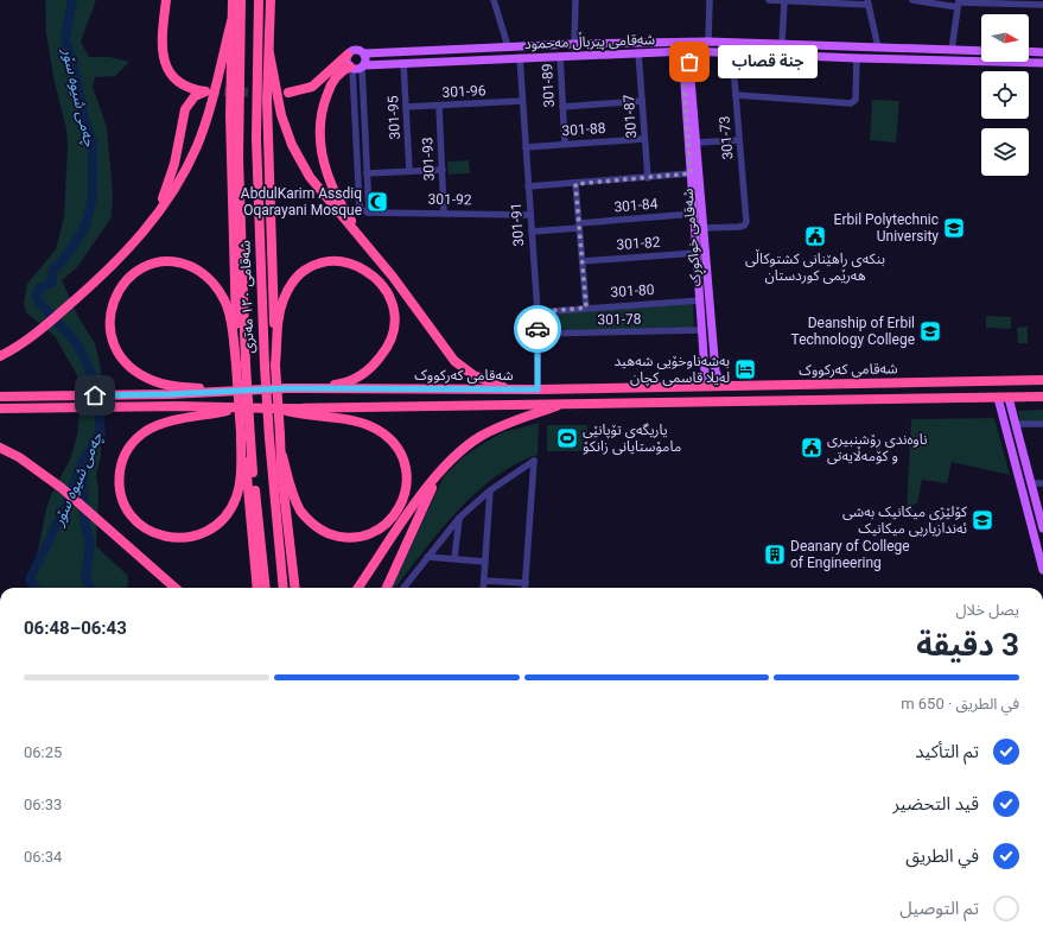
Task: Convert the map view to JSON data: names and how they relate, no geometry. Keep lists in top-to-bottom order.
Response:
{
  "streets": {
    "highway": ["شەقامی ١٢٠ مەتری", "شەقامی کەرکووک"],
    "main road": ["شەقامی پیرباڵ مەحمود", "شەقامی خواکوڕک"],
    "street": [
      "301-89",
      "301-96",
      "301-87",
      "301-95",
      "301-88",
      "301-73",
      "301-93",
      "301-92",
      "301-84",
      "301-91",
      "301-82",
      "301-80",
      "301-78"
    ]
  },
  "crossings": [
    ["شەقامی پیرباڵ مەحمود", "301-89"],
    ["شەقامی پیرباڵ مەحمود", "301-87"],
    ["شەقامی پیرباڵ مەحمود", "301-95"],
    ["شەقامی پیرباڵ مەحمود", "301-73"],
    ["شەقامی پیرباڵ مەحمود", "301-91"],
    ["شەقامی پیرباڵ مەحمود", "شەقامی خواکوڕک"],
    ["301-89", "301-88"],
    ["301-96", "301-95"],
    ["301-96", "301-93"],
    ["301-96", "301-91"],
    ["301-87", "301-88"],
    ["301-88", "301-91"],
    ["301-73", "شەقامی خواکوڕک"],
    ["301-93", "301-92"],
    ["301-92", "301-91"],
    ["301-84", "301-91"],
    ["301-84", "شەقامی خواکوڕک"],
    ["301-91", "301-80"],
    ["301-91", "301-78"],
    ["301-91", "شەقامی کەرکووک"],
    ["شەقامی خواکوڕک", "301-82"],
    ["شەقامی خواکوڕک", "301-80"],
    ["شەقامی خواکوڕک", "301-78"],
    ["شەقامی خواکوڕک", "شەقامی کەرکووک"]
  ],
  "water": ["چەمی شیوە سۆر"],
  "places": {
    "other": ["جنة قصاب"],
    "mosque": ["AbdulKarim Assdiq Oqarayani Mosque"],
    "school or university": ["Erbil Polytechnic University", "Deanship of Erbil Technology College", "کۆلێژی میکانیک بەشی ئەندازیاریی میکانیک"],
    "public building": ["بنکەی ڕاهێنانی کشتوکاڵی هەرێمی کوردستان", "ناوەندی ڕۆشنبیری و کۆمەڵایەتی"],
    "hotel": ["بەشەناوخۆیی شەهید لەیلا قاسمی کچان"],
    "sports": ["یاریگەی تۆپانێی مامۆستایانی زانکۆ"],
    "building": ["Deanary of College of Engineering"]
  },
  "north": "right",
  "page": {
    "bubble": "جنة قصاب",
    "heading": ["3 دقيقة", "يصل خلال", "06:43–06:48"],
    "bar": "في الطريق · 650 m",
    "list": [
      ["تم التأكيد", "06:25"],
      ["قيد التحضير", "06:33"],
      ["في الطريق", "06:34"],
      "تم التوصيل"
    ]
  }
}
